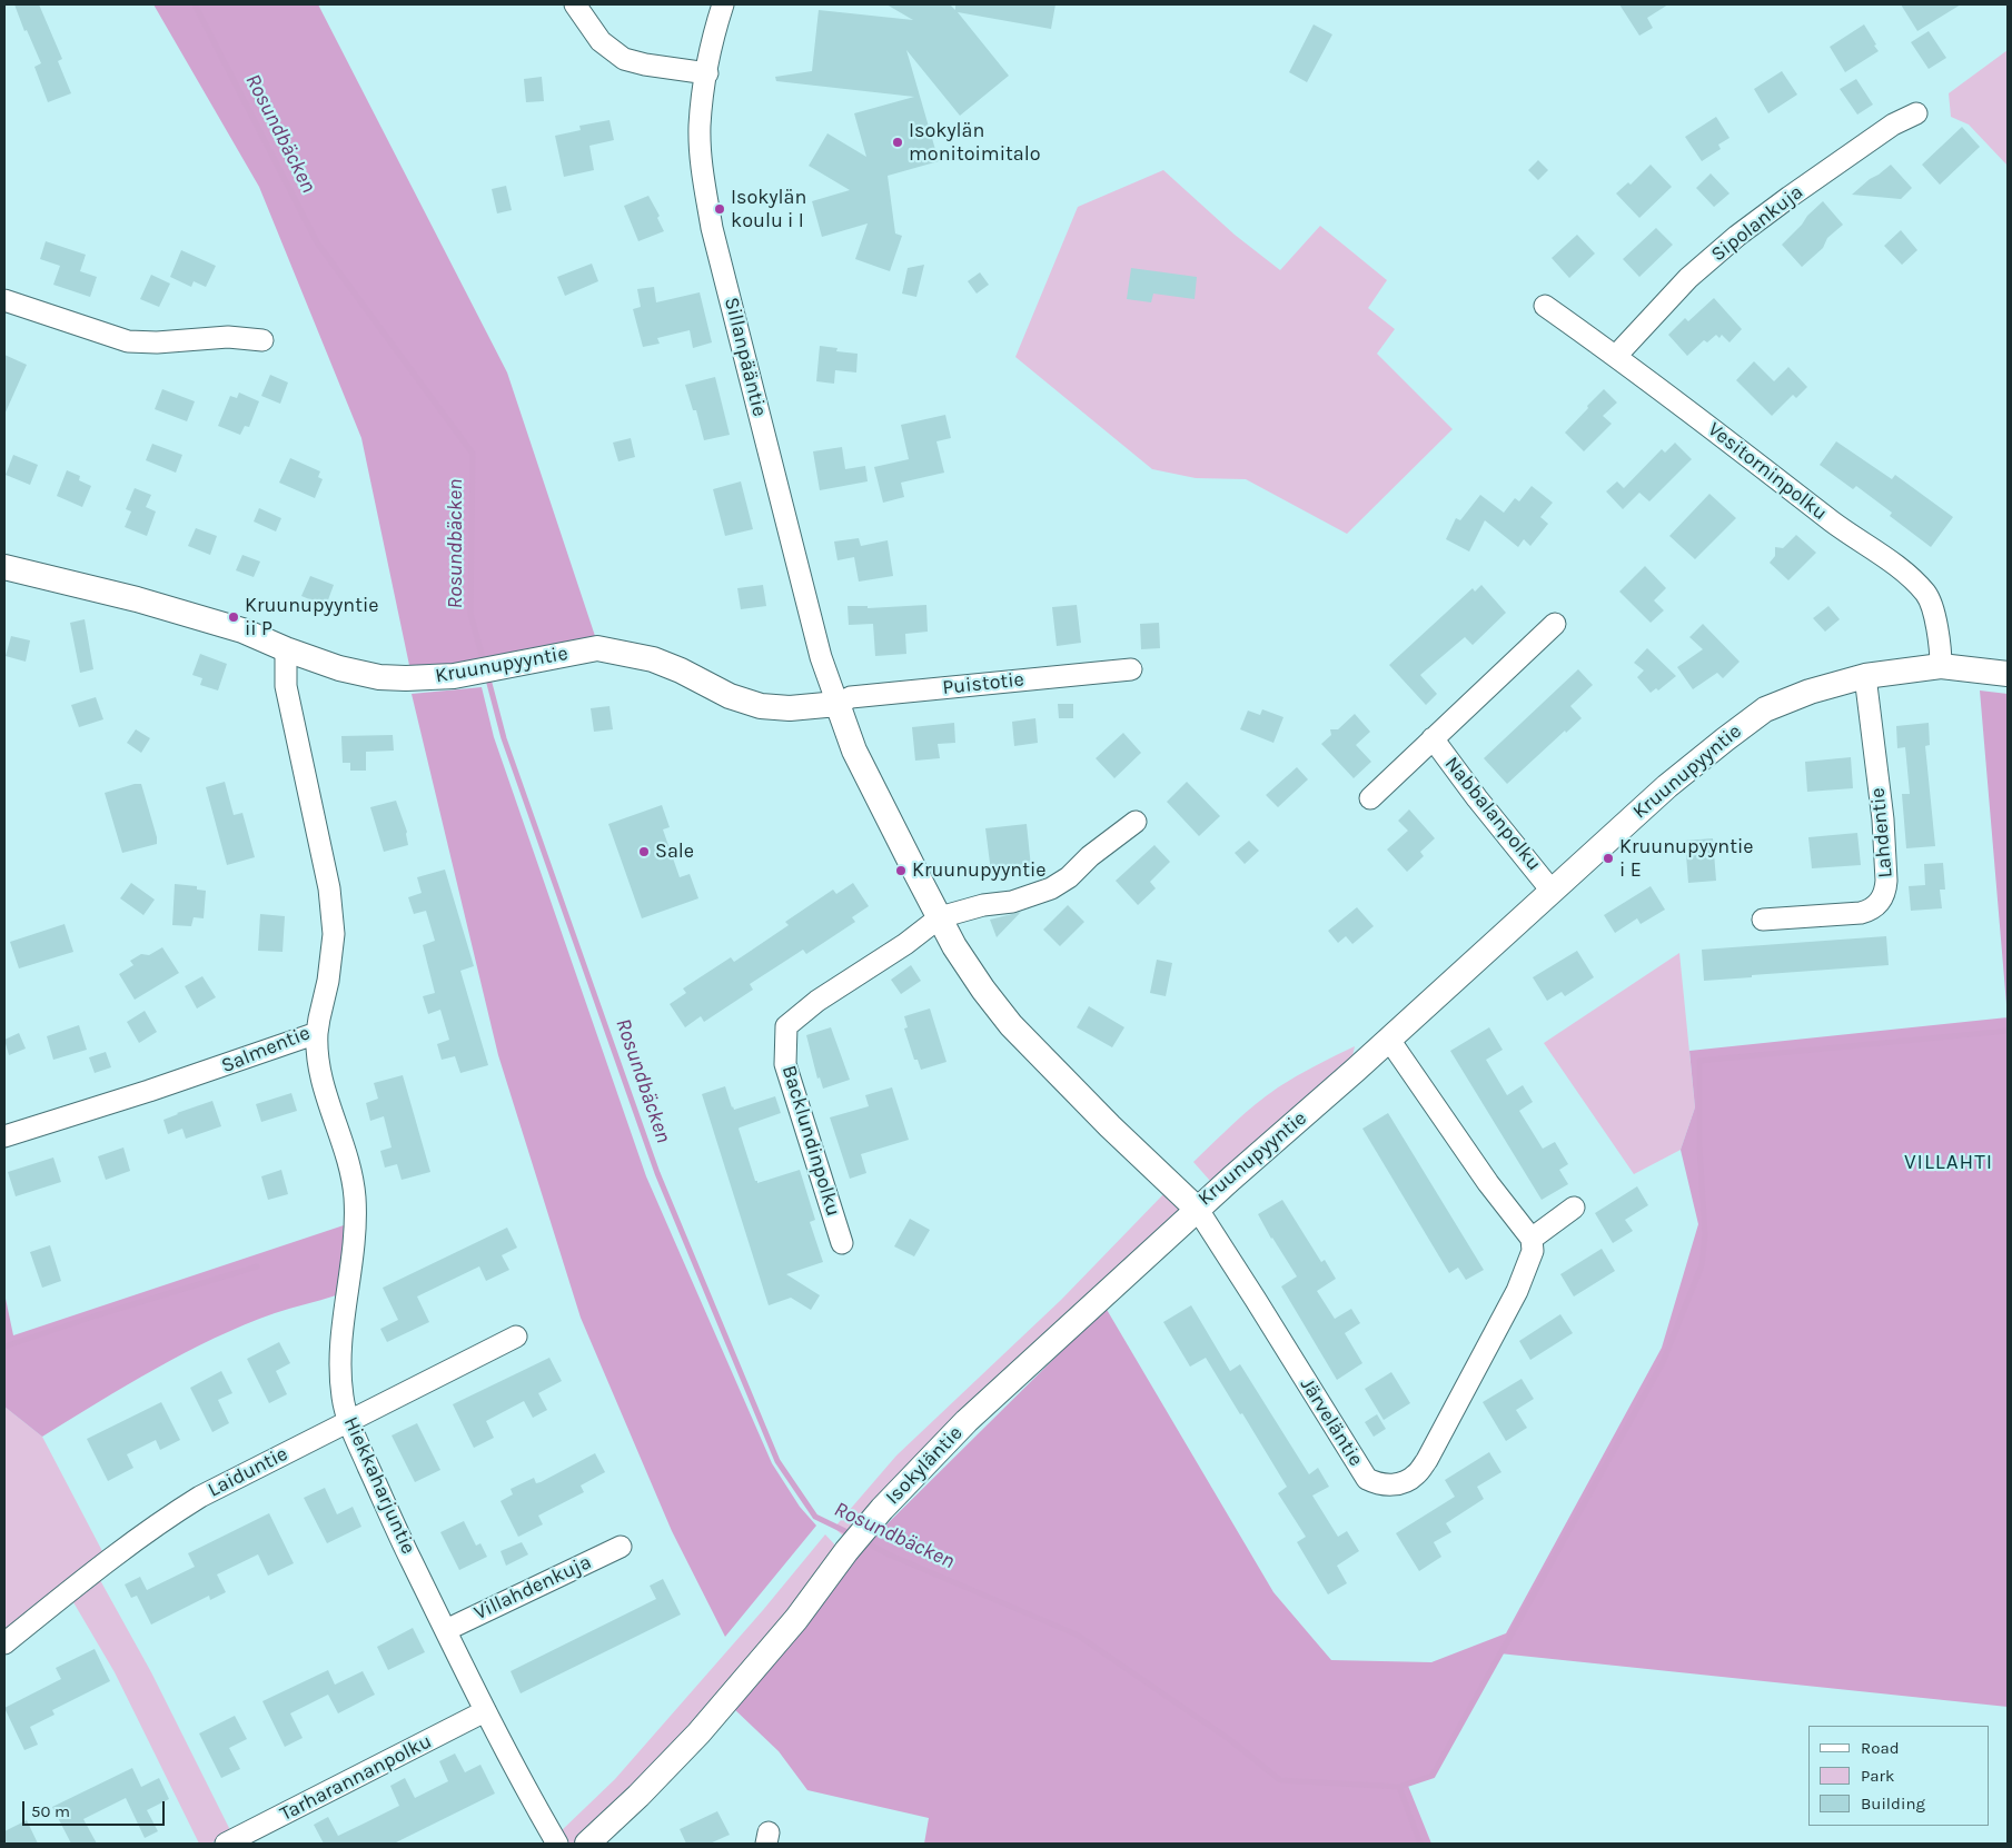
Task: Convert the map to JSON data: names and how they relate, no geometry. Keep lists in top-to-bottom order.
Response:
{
  "streets": {
    "street": [
      "Sipolankuja",
      "Sillanpääntie",
      "Vesitorninpolku",
      "Kruunupyyntie",
      "Puistotie",
      "Nabbalanpolku",
      "Lahdentie",
      "Salmentie",
      "Backlundinpolku",
      "Järveläntie",
      "Isokyläntie",
      "Laiduntie",
      "Hiekkaharjuntie",
      "Villahdenkuja",
      "Tarharannanpolku"
    ]
  },
  "crossings": [
    ["Sipolankuja", "Vesitorninpolku"],
    ["Sillanpääntie", "Kruunupyyntie"],
    ["Sillanpääntie", "Puistotie"],
    ["Vesitorninpolku", "Kruunupyyntie"],
    ["Kruunupyyntie", "Puistotie"],
    ["Kruunupyyntie", "Nabbalanpolku"],
    ["Kruunupyyntie", "Lahdentie"],
    ["Kruunupyyntie", "Salmentie"],
    ["Kruunupyyntie", "Backlundinpolku"],
    ["Kruunupyyntie", "Järveläntie"],
    ["Kruunupyyntie", "Isokyläntie"],
    ["Salmentie", "Hiekkaharjuntie"],
    ["Järveläntie", "Isokyläntie"],
    ["Laiduntie", "Hiekkaharjuntie"],
    ["Hiekkaharjuntie", "Villahdenkuja"],
    ["Hiekkaharjuntie", "Tarharannanpolku"]
  ],
  "districts": ["VILLAHTI"],
  "water": ["Rosundbäcken"],
  "places": [
    "Isokylän monitoimitalo",
    "Isokylän koulu i I",
    "Kruunupyyntie ii P",
    "Sale",
    "Kruunupyyntie i E",
    "Kruunupyyntie"
  ],
  "legend": ["Road", "Park", "Building"],
  "scale_bar": "50 m"
}
